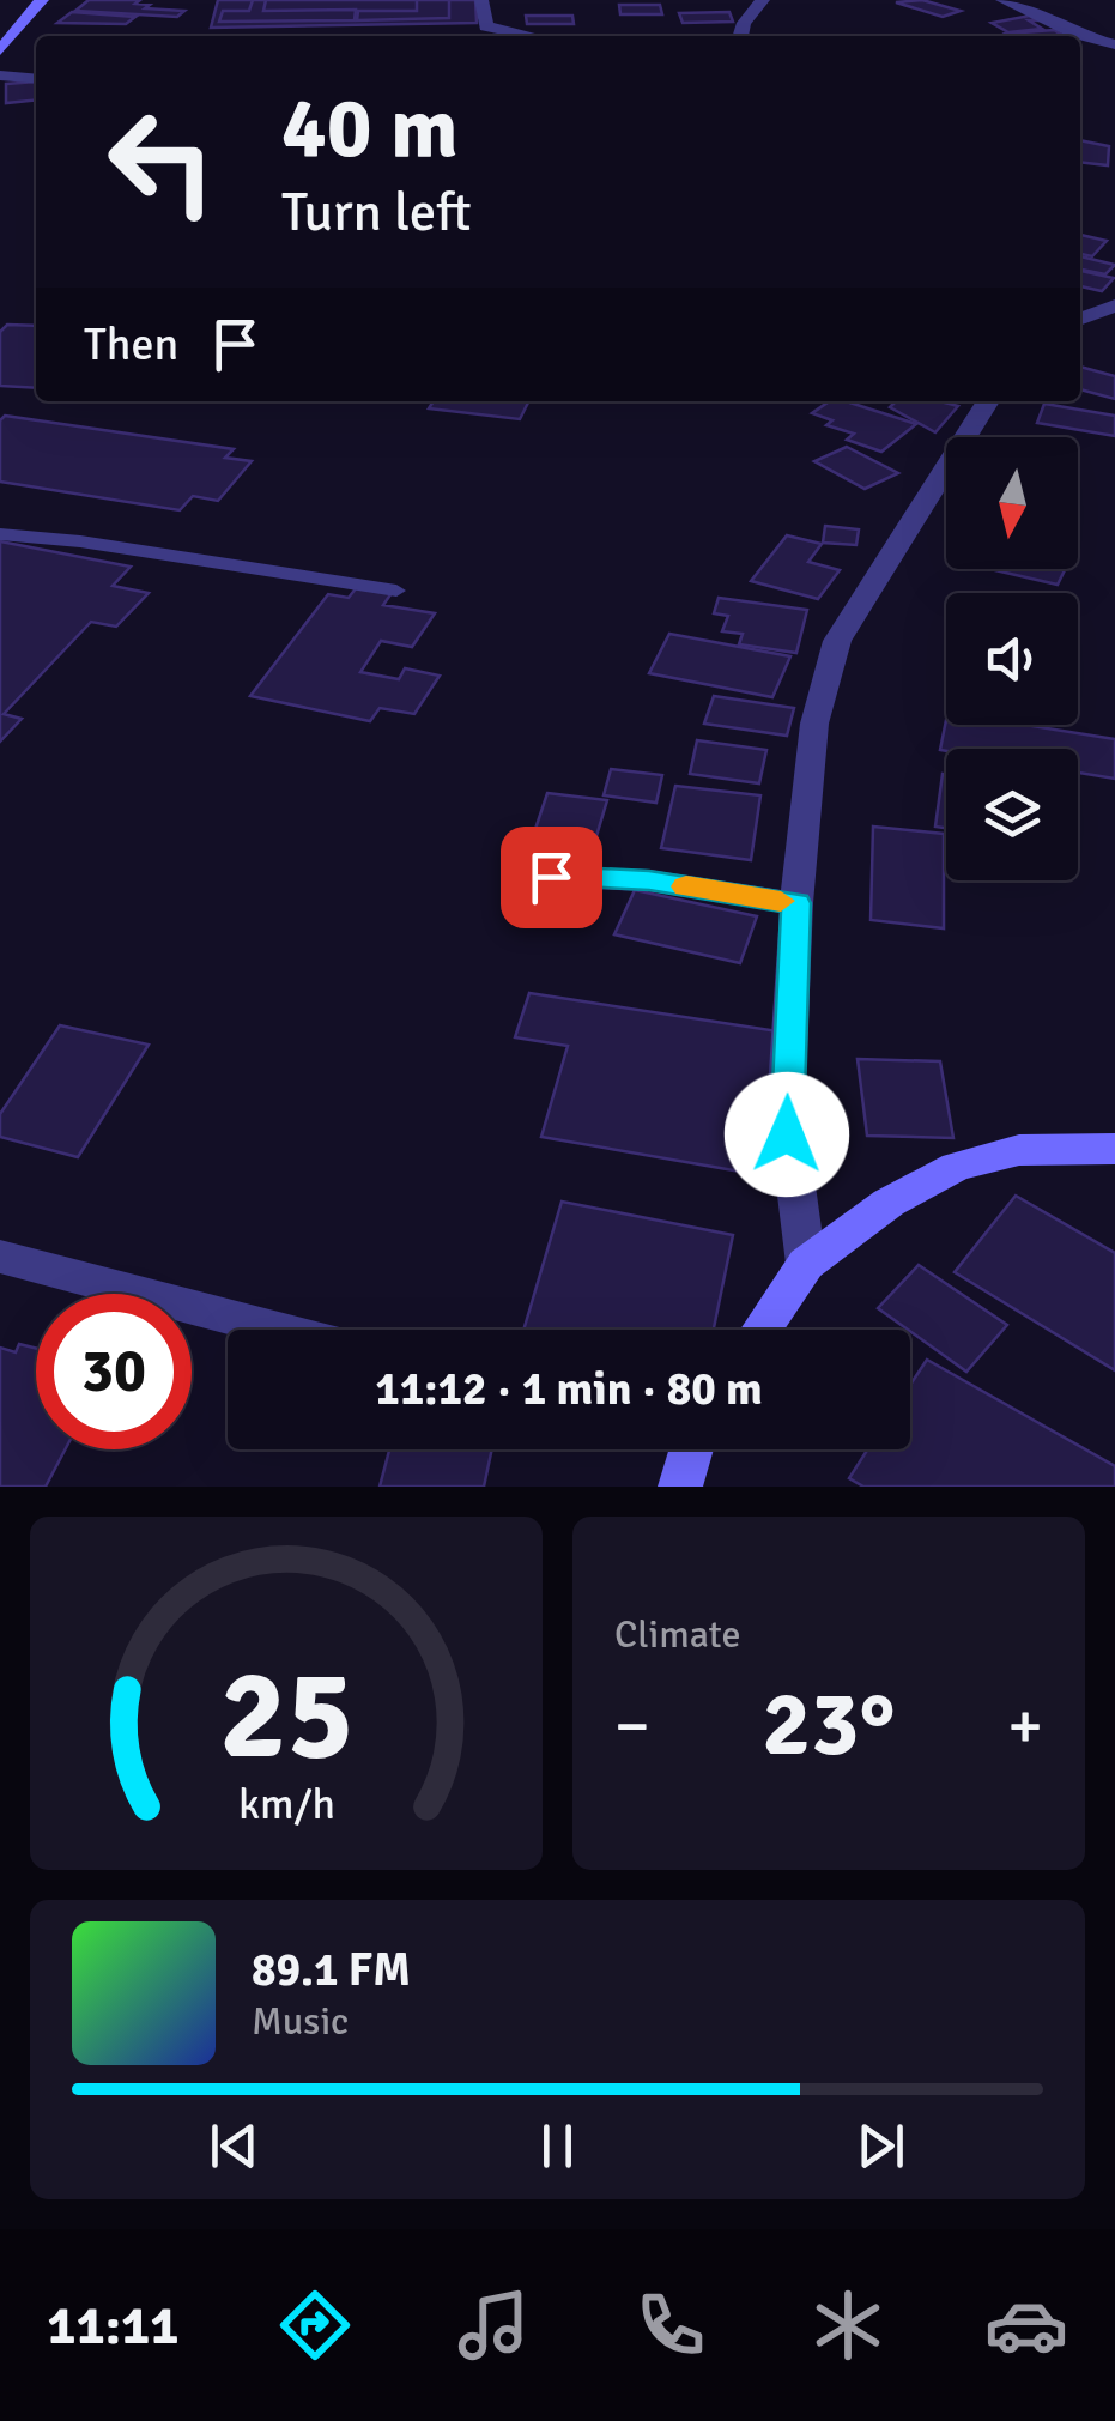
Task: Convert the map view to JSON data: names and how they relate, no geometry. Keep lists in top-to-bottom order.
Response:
{
  "north": "bottom",
  "page": {
    "turn": ["40 m", "Turn left"],
    "then": "Then",
    "limit": "30",
    "trip": "11:12 · 1 min · 80 m",
    "tile": "Climate",
    "heat": ["−", "23°", "+"],
    "song": ["89.1 FM", "Music"],
    "tabs": "11:11",
    "gauge": ["25", "km/h"]
  }
}
